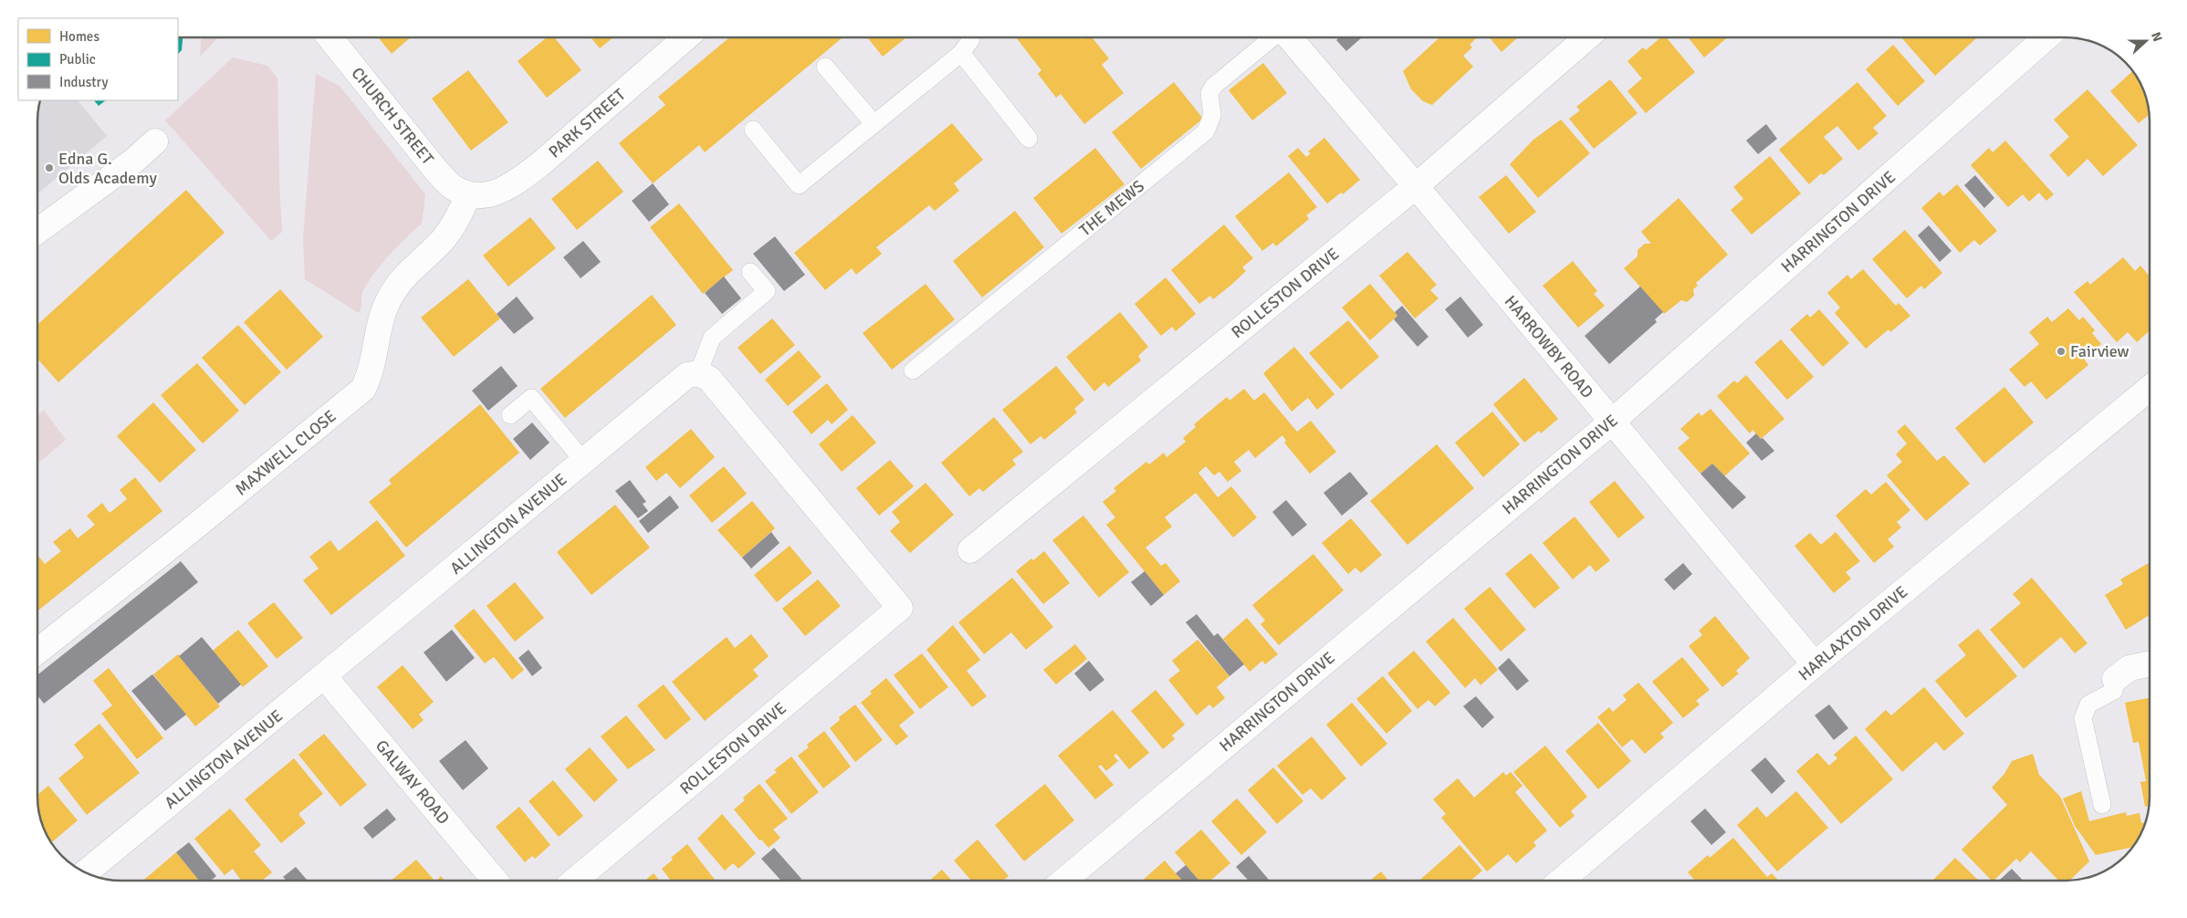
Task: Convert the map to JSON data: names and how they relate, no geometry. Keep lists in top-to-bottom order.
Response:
{
  "streets": {
    "street": [
      "CHURCH STREET",
      "PARK STREET",
      "HARRINGTON DRIVE",
      "ROLLESTON DRIVE",
      "HARROWBY ROAD",
      "MAXWELL CLOSE",
      "ALLINGTON AVENUE",
      "HARLAXTON DRIVE",
      "GALWAY ROAD"
    ],
    "lane": ["THE MEWS"]
  },
  "crossings": [
    ["CHURCH STREET", "PARK STREET"],
    ["CHURCH STREET", "MAXWELL CLOSE"],
    ["PARK STREET", "MAXWELL CLOSE"],
    ["HARRINGTON DRIVE", "HARROWBY ROAD"],
    ["ROLLESTON DRIVE", "HARROWBY ROAD"],
    ["ROLLESTON DRIVE", "ALLINGTON AVENUE"],
    ["HARROWBY ROAD", "HARLAXTON DRIVE"],
    ["ALLINGTON AVENUE", "GALWAY ROAD"]
  ],
  "places": ["Edna G. Olds Academy", "Fairview"],
  "legend": ["Homes", "Public", "Industry"],
  "north": "right"
}
